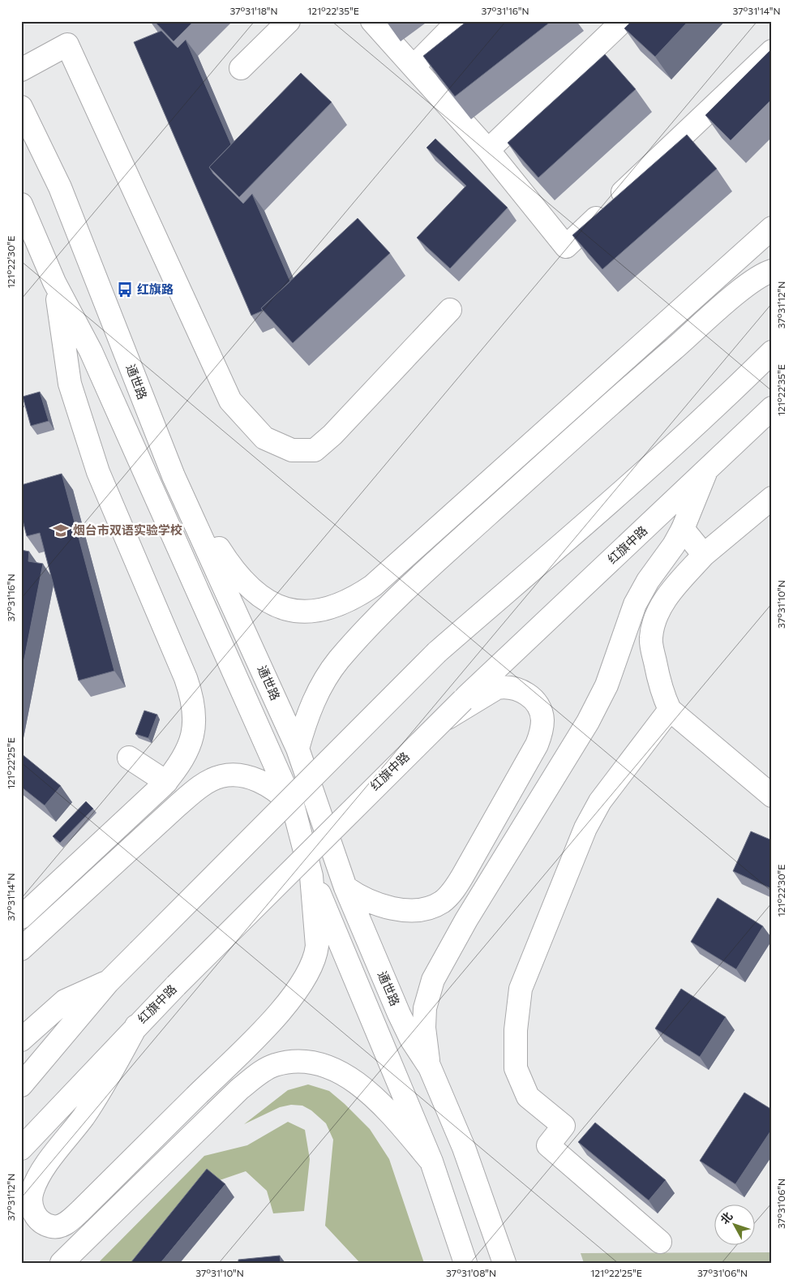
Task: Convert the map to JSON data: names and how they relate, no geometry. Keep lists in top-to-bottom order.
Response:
{
  "streets": {
    "main road": ["通世路", "红旗中路"]
  },
  "places": {
    "bus stop": ["红旗路"],
    "school or university": ["烟台市双语实验学校"]
  },
  "north": "top left",
  "coordinates": [
    "37°31'18\"N",
    "121°22'35\"E",
    "37°31'16\"N",
    "37°31'14\"N",
    "121°22'30\"E",
    "37°31'12\"N",
    "37°31'10\"N",
    "121°22'25\"E",
    "37°31'06\"N",
    "37°31'08\"N"
  ]
}
